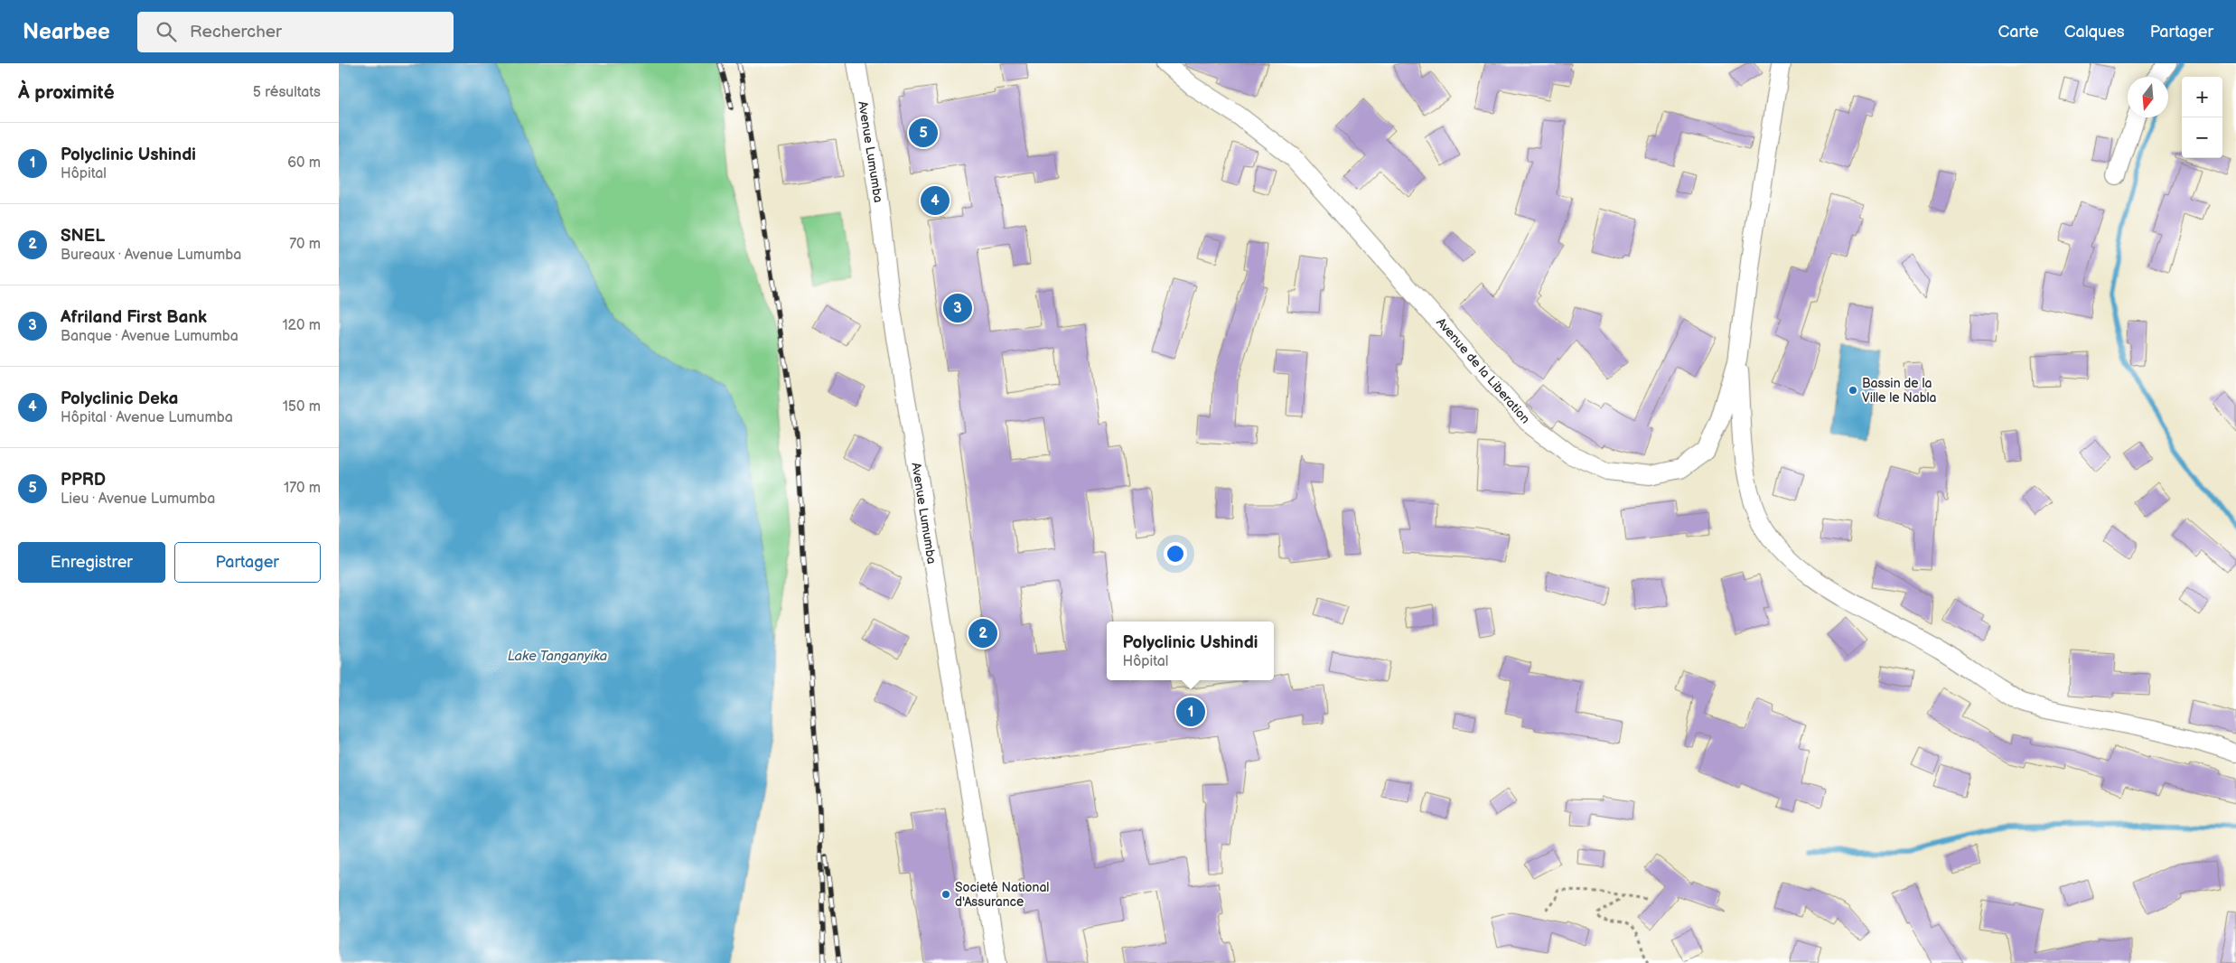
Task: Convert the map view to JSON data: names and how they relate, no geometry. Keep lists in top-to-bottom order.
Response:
{
  "streets": {
    "street": ["Avenue Lumumba", "Avenue de la Liberation"]
  },
  "water": ["Lake Tanganyika"],
  "places": ["Bassin de la Ville le Nabla", "Societé National d'Assurance"],
  "north": "bottom",
  "page": {
    "header": "Nearbee",
    "search": "Rechercher",
    "nav": ["Carte", "Calques", "Partager"],
    "heading": ["À proximité", "5 résultats"],
    "map_buttons": ["+", "−"],
    "pins": [
      "5",
      "4",
      "3",
      "2",
      "1"
    ],
    "list": [
      {
        "mark": "1",
        "name": "Polyclinic Ushindi",
        "note": "Hôpital",
        "value": "60 m"
      },
      {
        "mark": "2",
        "name": "SNEL",
        "note": "Bureaux · Avenue Lumumba",
        "value": "70 m"
      },
      {
        "mark": "3",
        "name": "Afriland First Bank",
        "note": "Banque · Avenue Lumumba",
        "value": "120 m"
      },
      {
        "mark": "4",
        "name": "Polyclinic Deka",
        "note": "Hôpital · Avenue Lumumba",
        "value": "150 m"
      },
      {
        "mark": "5",
        "name": "PPRD",
        "note": "Lieu · Avenue Lumumba",
        "value": "170 m"
      }
    ],
    "buttons": ["Enregistrer", "Partager"],
    "popup": ["Polyclinic Ushindi", "Hôpital"]
  }
}
